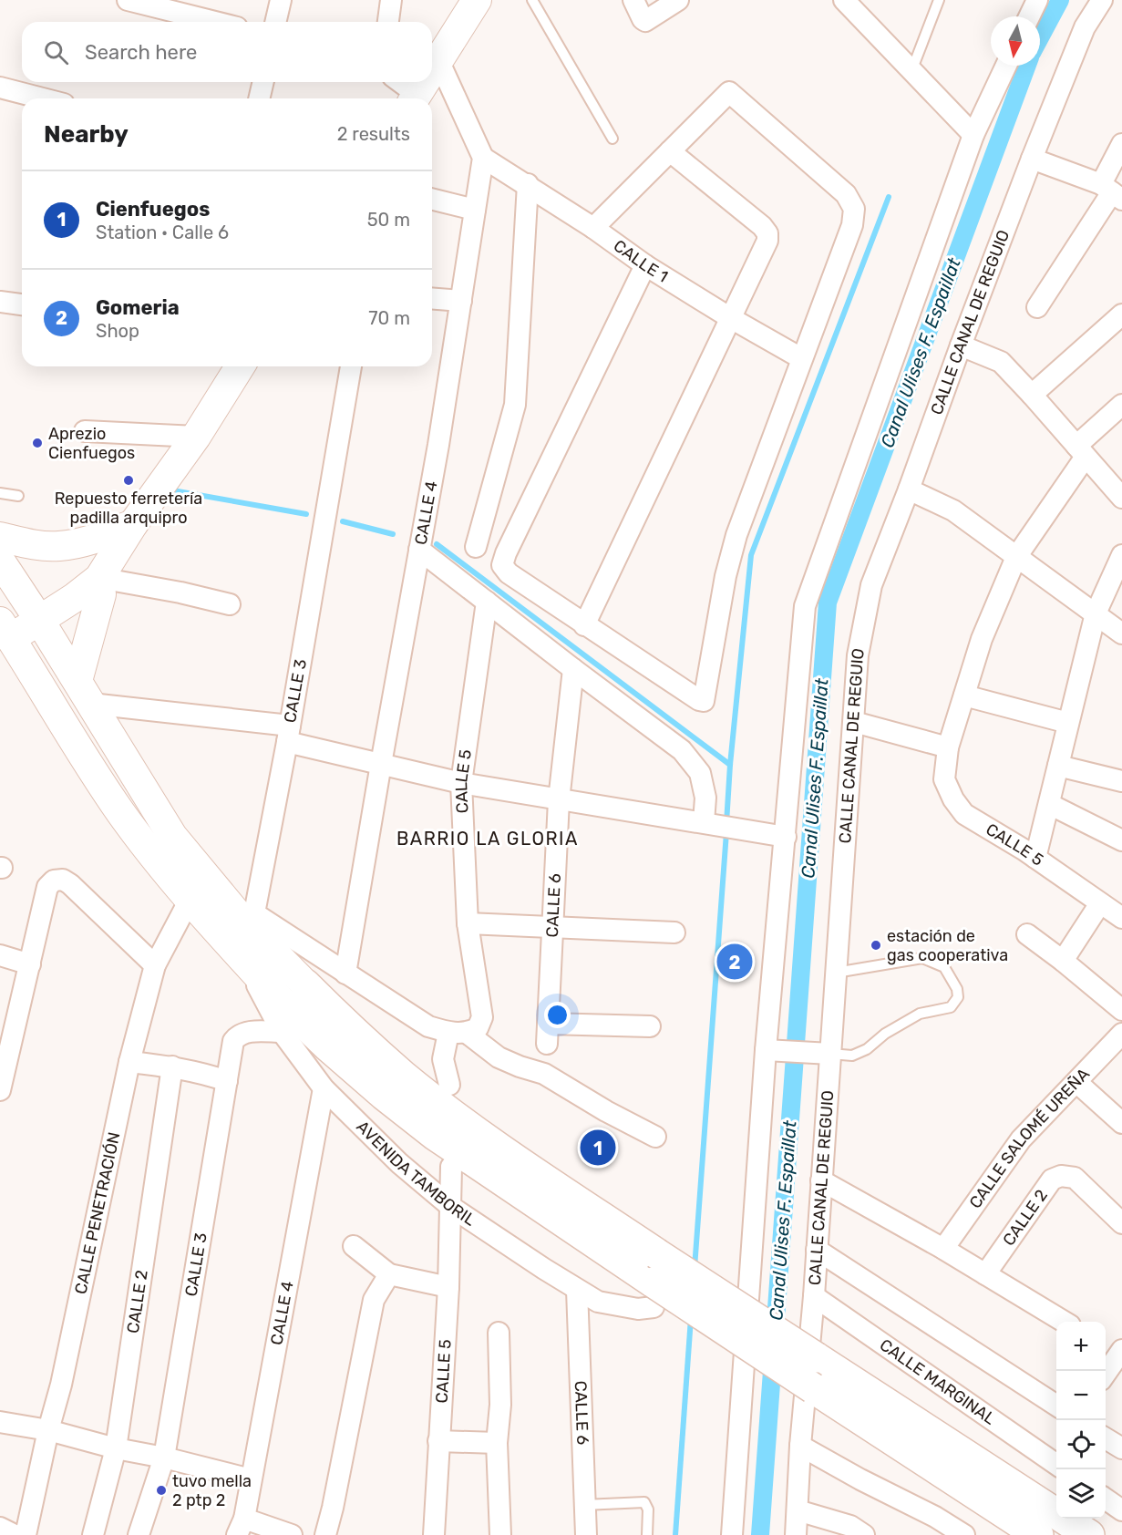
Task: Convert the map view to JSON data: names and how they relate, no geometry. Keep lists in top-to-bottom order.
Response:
{
  "streets": {
    "street": [
      "CALLE 1",
      "CALLE CANAL DE REGUIO",
      "CALLE 4",
      "CALLE 3",
      "CALLE 5",
      "CALLE 6",
      "CALLE SALOMÉ UREÑA",
      "AVENIDA TAMBORIL",
      "CALLE PENETRACIÓN",
      "CALLE 2",
      "CALLE MARGINAL"
    ]
  },
  "crossings": [
    ["CALLE 1", "CALLE 4"],
    ["CALLE CANAL DE REGUIO", "CALLE MARGINAL"],
    ["CALLE 4", "AVENIDA TAMBORIL"],
    ["CALLE 3", "AVENIDA TAMBORIL"],
    ["CALLE 5", "AVENIDA TAMBORIL"],
    ["CALLE 6", "AVENIDA TAMBORIL"]
  ],
  "districts": ["BARRIO LA GLORIA"],
  "water": ["Canal Ulises F. Espaillat"],
  "places": [
    "Aprezio Cienfuegos",
    "Repuesto ferretería padilla arquipro",
    "estación de gas cooperativa",
    "tuvo mella 2 ptp 2"
  ],
  "north": "bottom",
  "page": {
    "search": "Search here",
    "heading": ["Nearby", "2 results"],
    "list": [
      {
        "mark": "1",
        "name": "Cienfuegos",
        "note": "Station · Calle 6",
        "value": "50 m"
      },
      {
        "mark": "2",
        "name": "Gomeria",
        "note": "Shop",
        "value": "70 m"
      }
    ],
    "pins": ["2", "1"],
    "map_buttons": ["+", "−"]
  }
}
